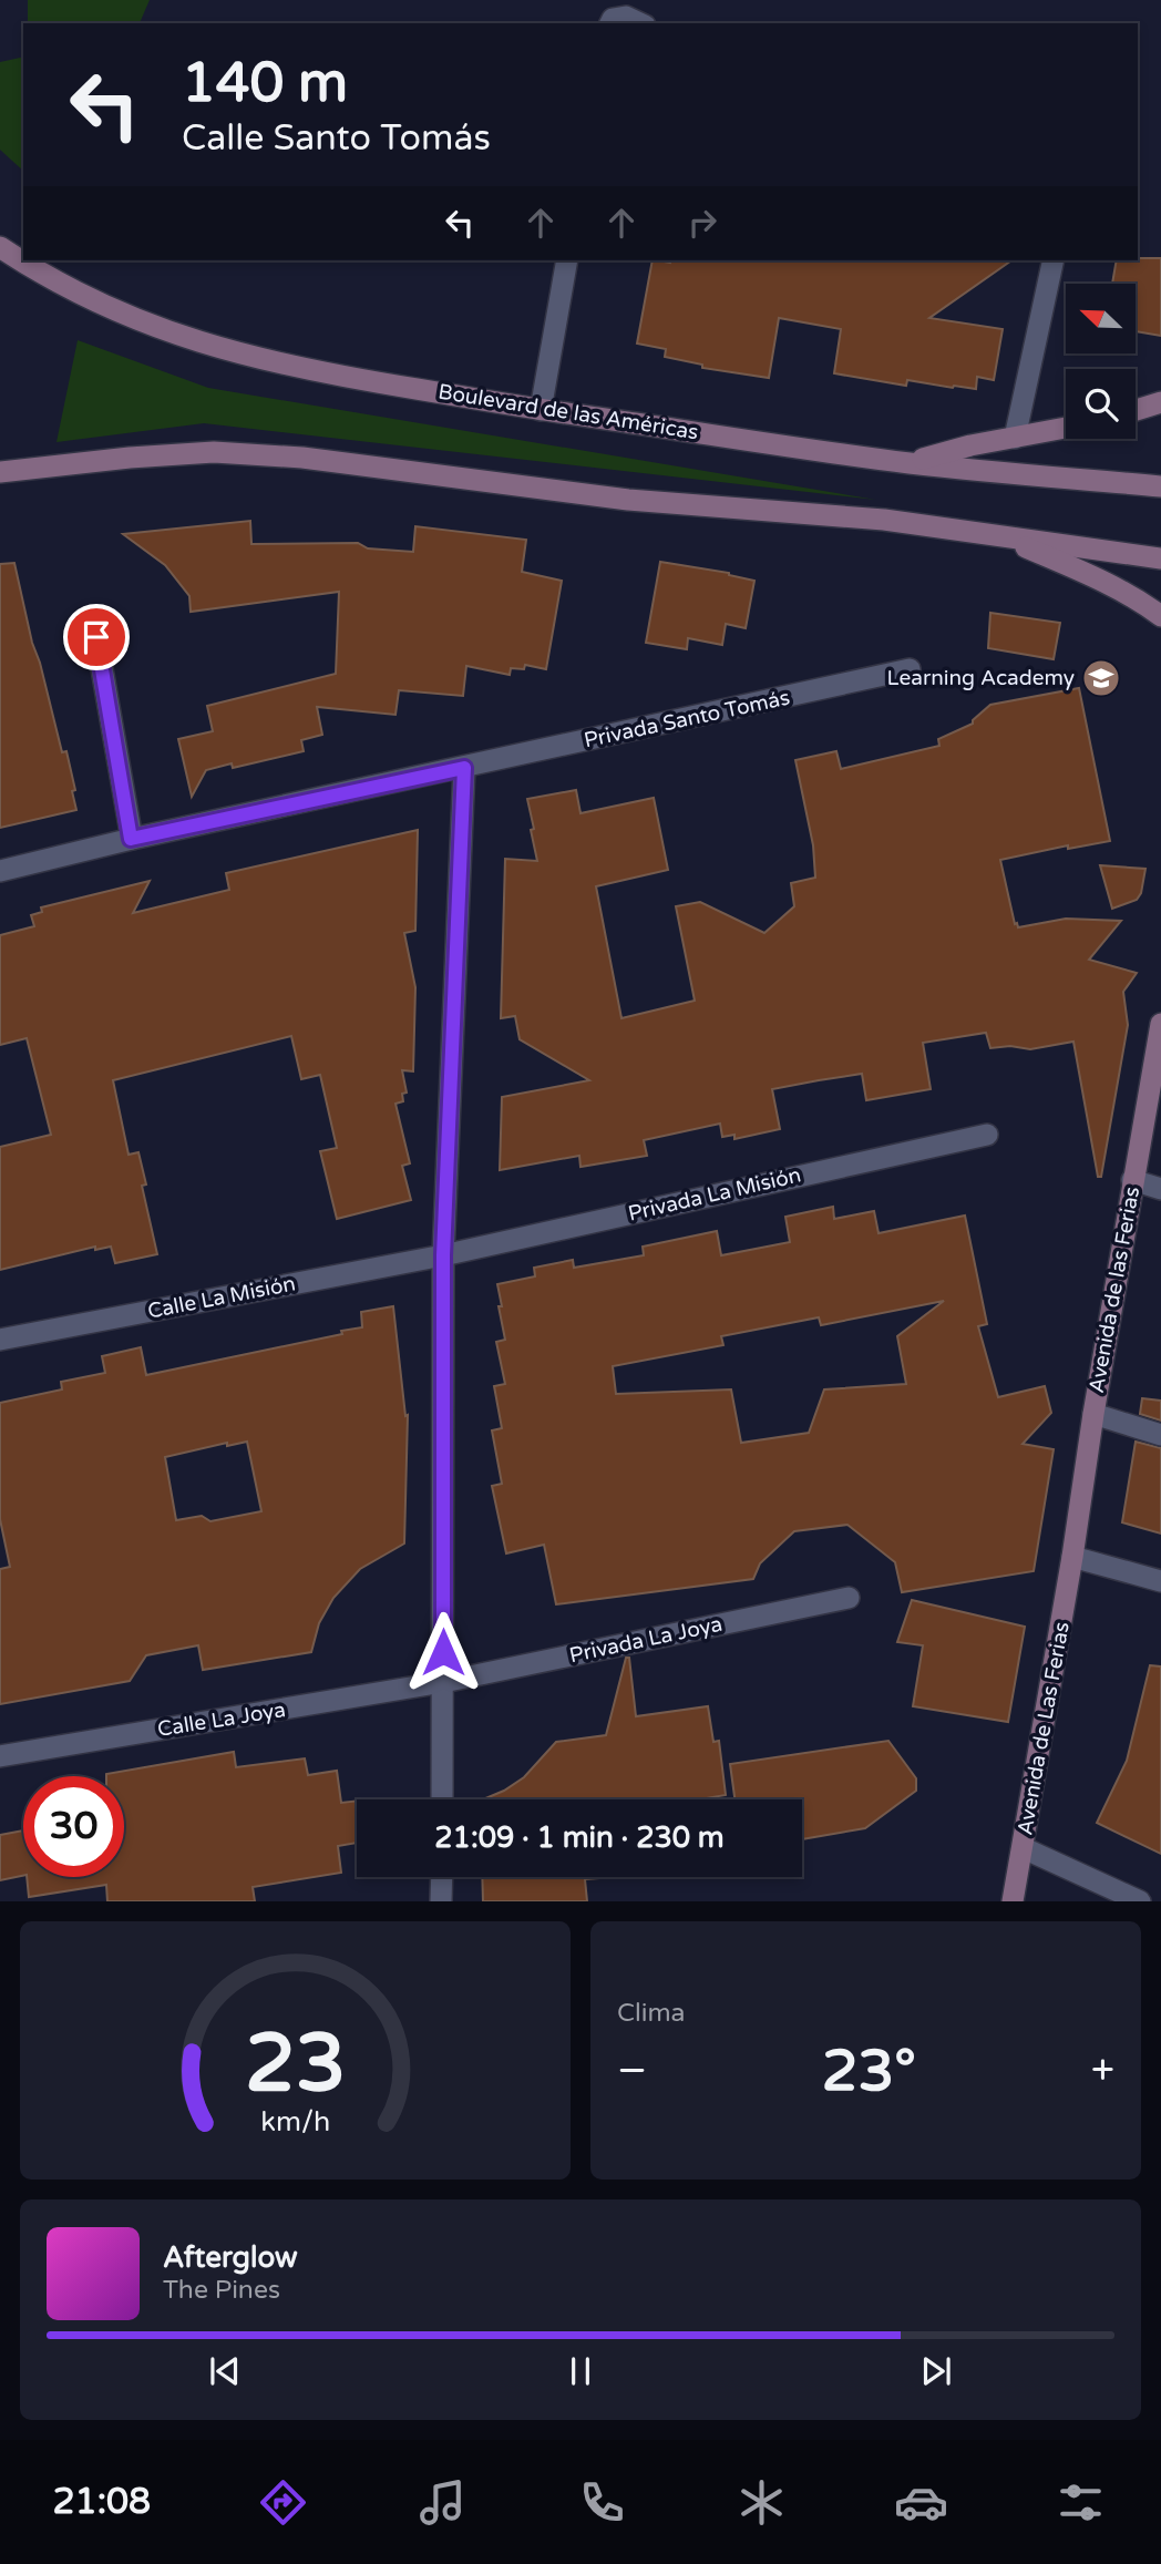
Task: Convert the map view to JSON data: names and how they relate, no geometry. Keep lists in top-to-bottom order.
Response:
{
  "streets": {
    "main road": ["Boulevard de las Américas", "Avenida de las Ferias", "Avenida de Las Ferias"],
    "street": [
      "Privada Santo Tomás",
      "Privada La Misión",
      "Calle La Misión",
      "Privada La Joya",
      "Calle La Joya"
    ]
  },
  "crossings": [
    ["Privada La Misión", "Calle La Misión"],
    ["Avenida de las Ferias", "Avenida de Las Ferias"],
    ["Privada La Joya", "Calle La Joya"]
  ],
  "places": {
    "school or university": ["Learning Academy"]
  },
  "north": "top left",
  "page": {
    "turn": ["140 m", "Calle Santo Tomás"],
    "limit": "30",
    "trip": "21:09 · 1 min · 230 m",
    "tile": "Clima",
    "heat": ["−", "23°", "+"],
    "song": ["Afterglow", "The Pines"],
    "tabs": "21:08",
    "gauge": ["23", "km/h"]
  }
}
